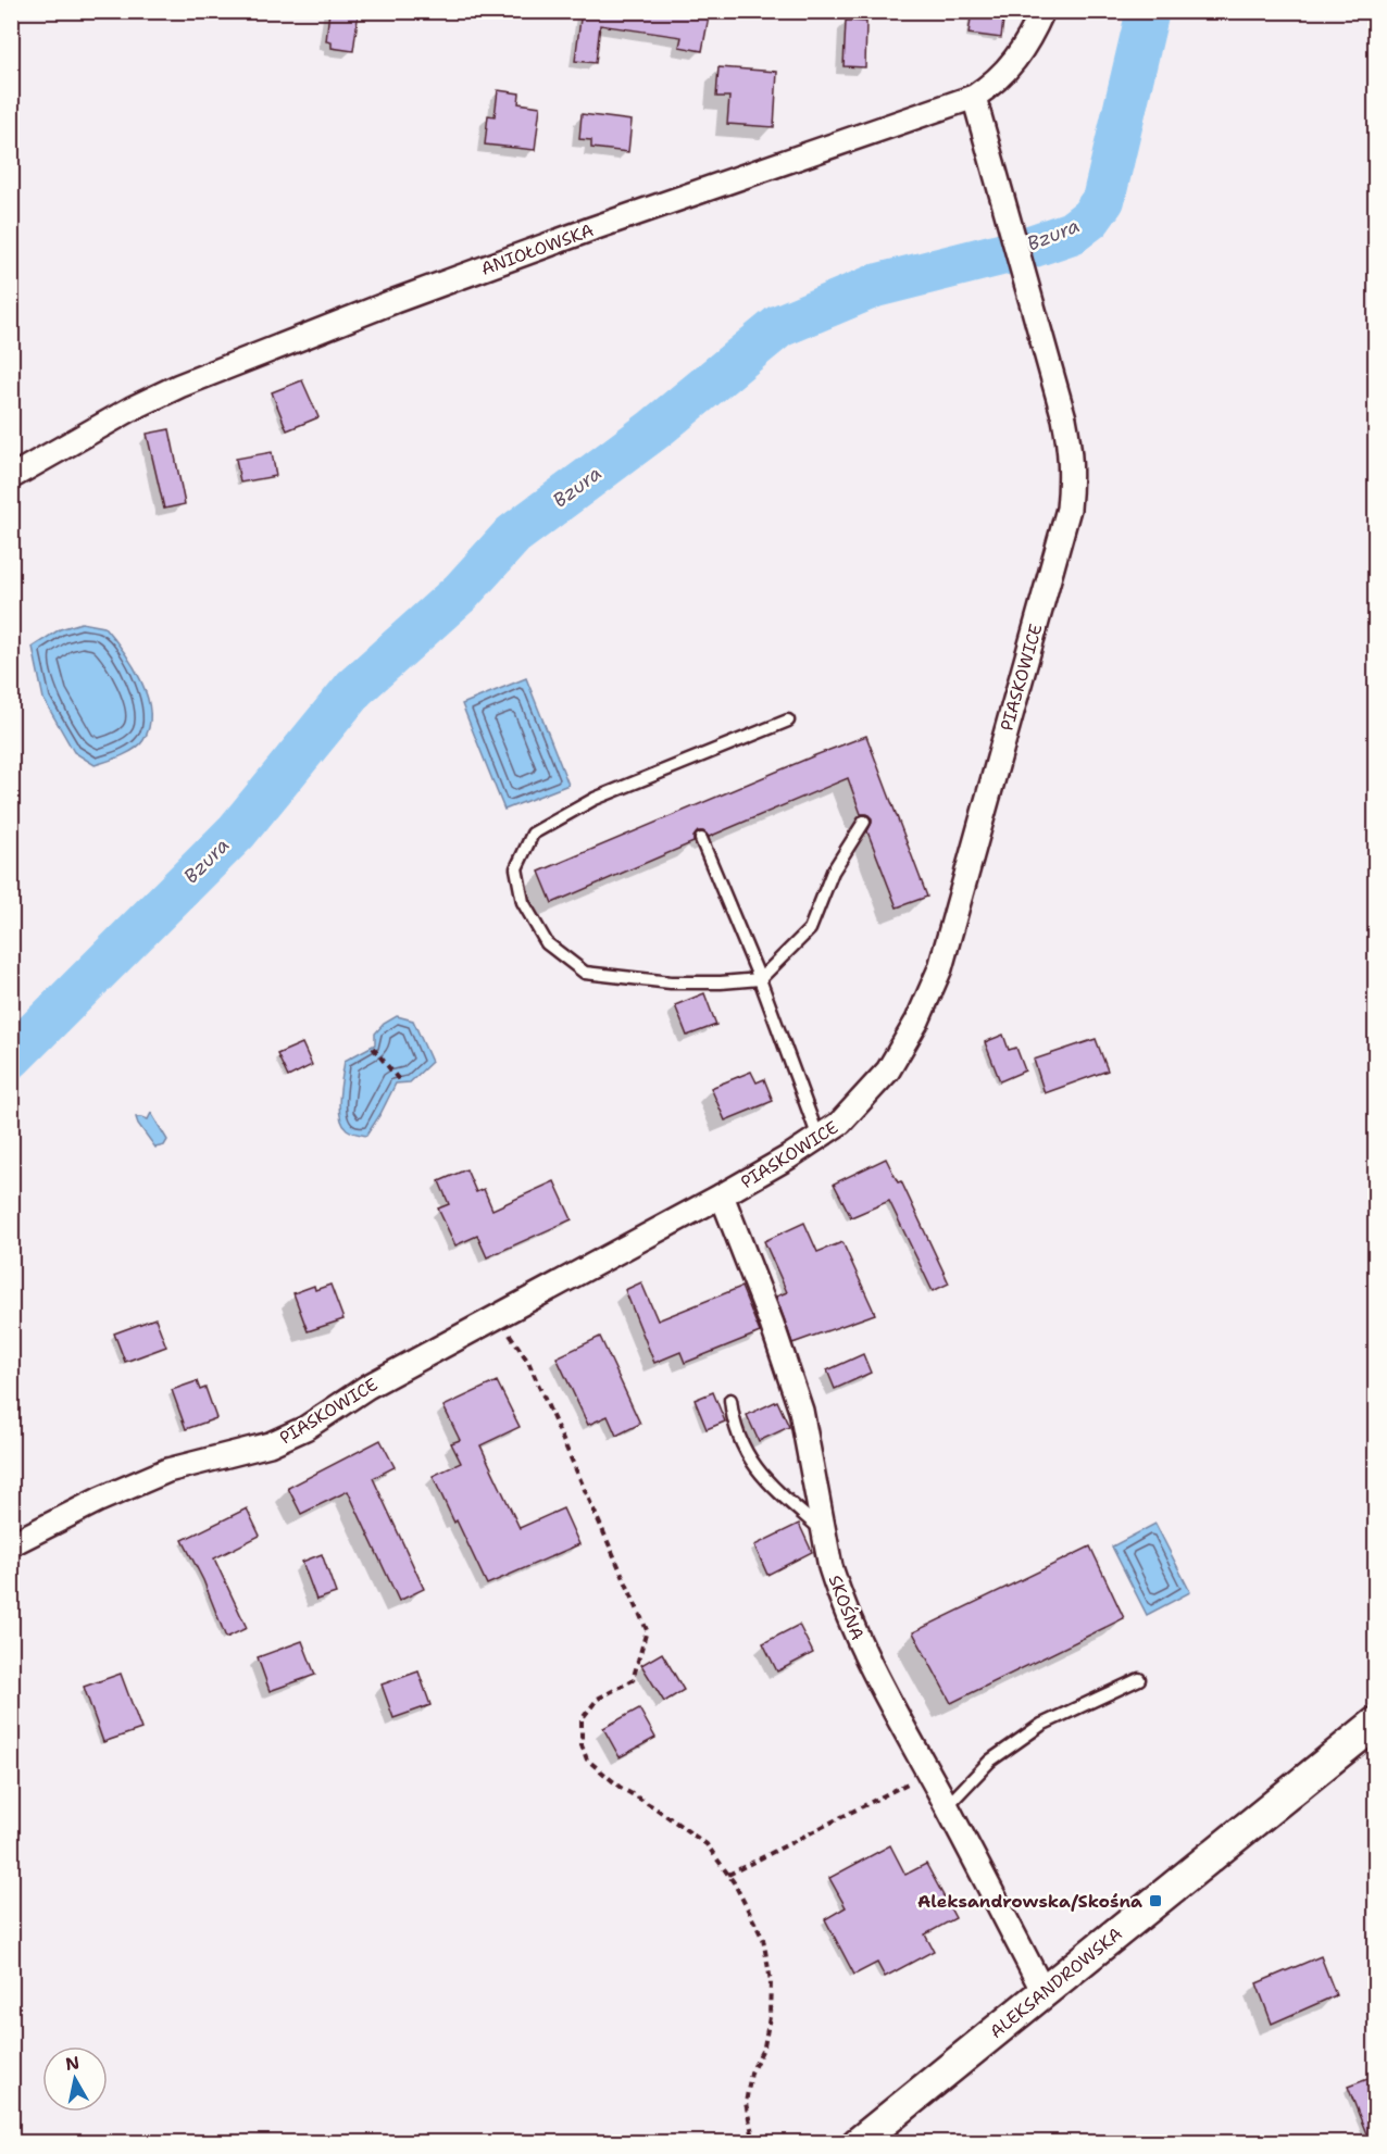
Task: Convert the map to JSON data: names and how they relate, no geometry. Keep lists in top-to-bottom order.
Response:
{
  "streets": {
    "main road": ["ALEKSANDROWSKA"],
    "street": ["ANIOŁOWSKA", "PIASKOWICE", "SKOŚNA"]
  },
  "crossings": [
    ["ANIOŁOWSKA", "PIASKOWICE"],
    ["PIASKOWICE", "SKOŚNA"],
    ["SKOŚNA", "ALEKSANDROWSKA"]
  ],
  "water": ["Bzura"],
  "places": {
    "transit": ["Aleksandrowska/Skośna"]
  },
  "north": "top"
}
